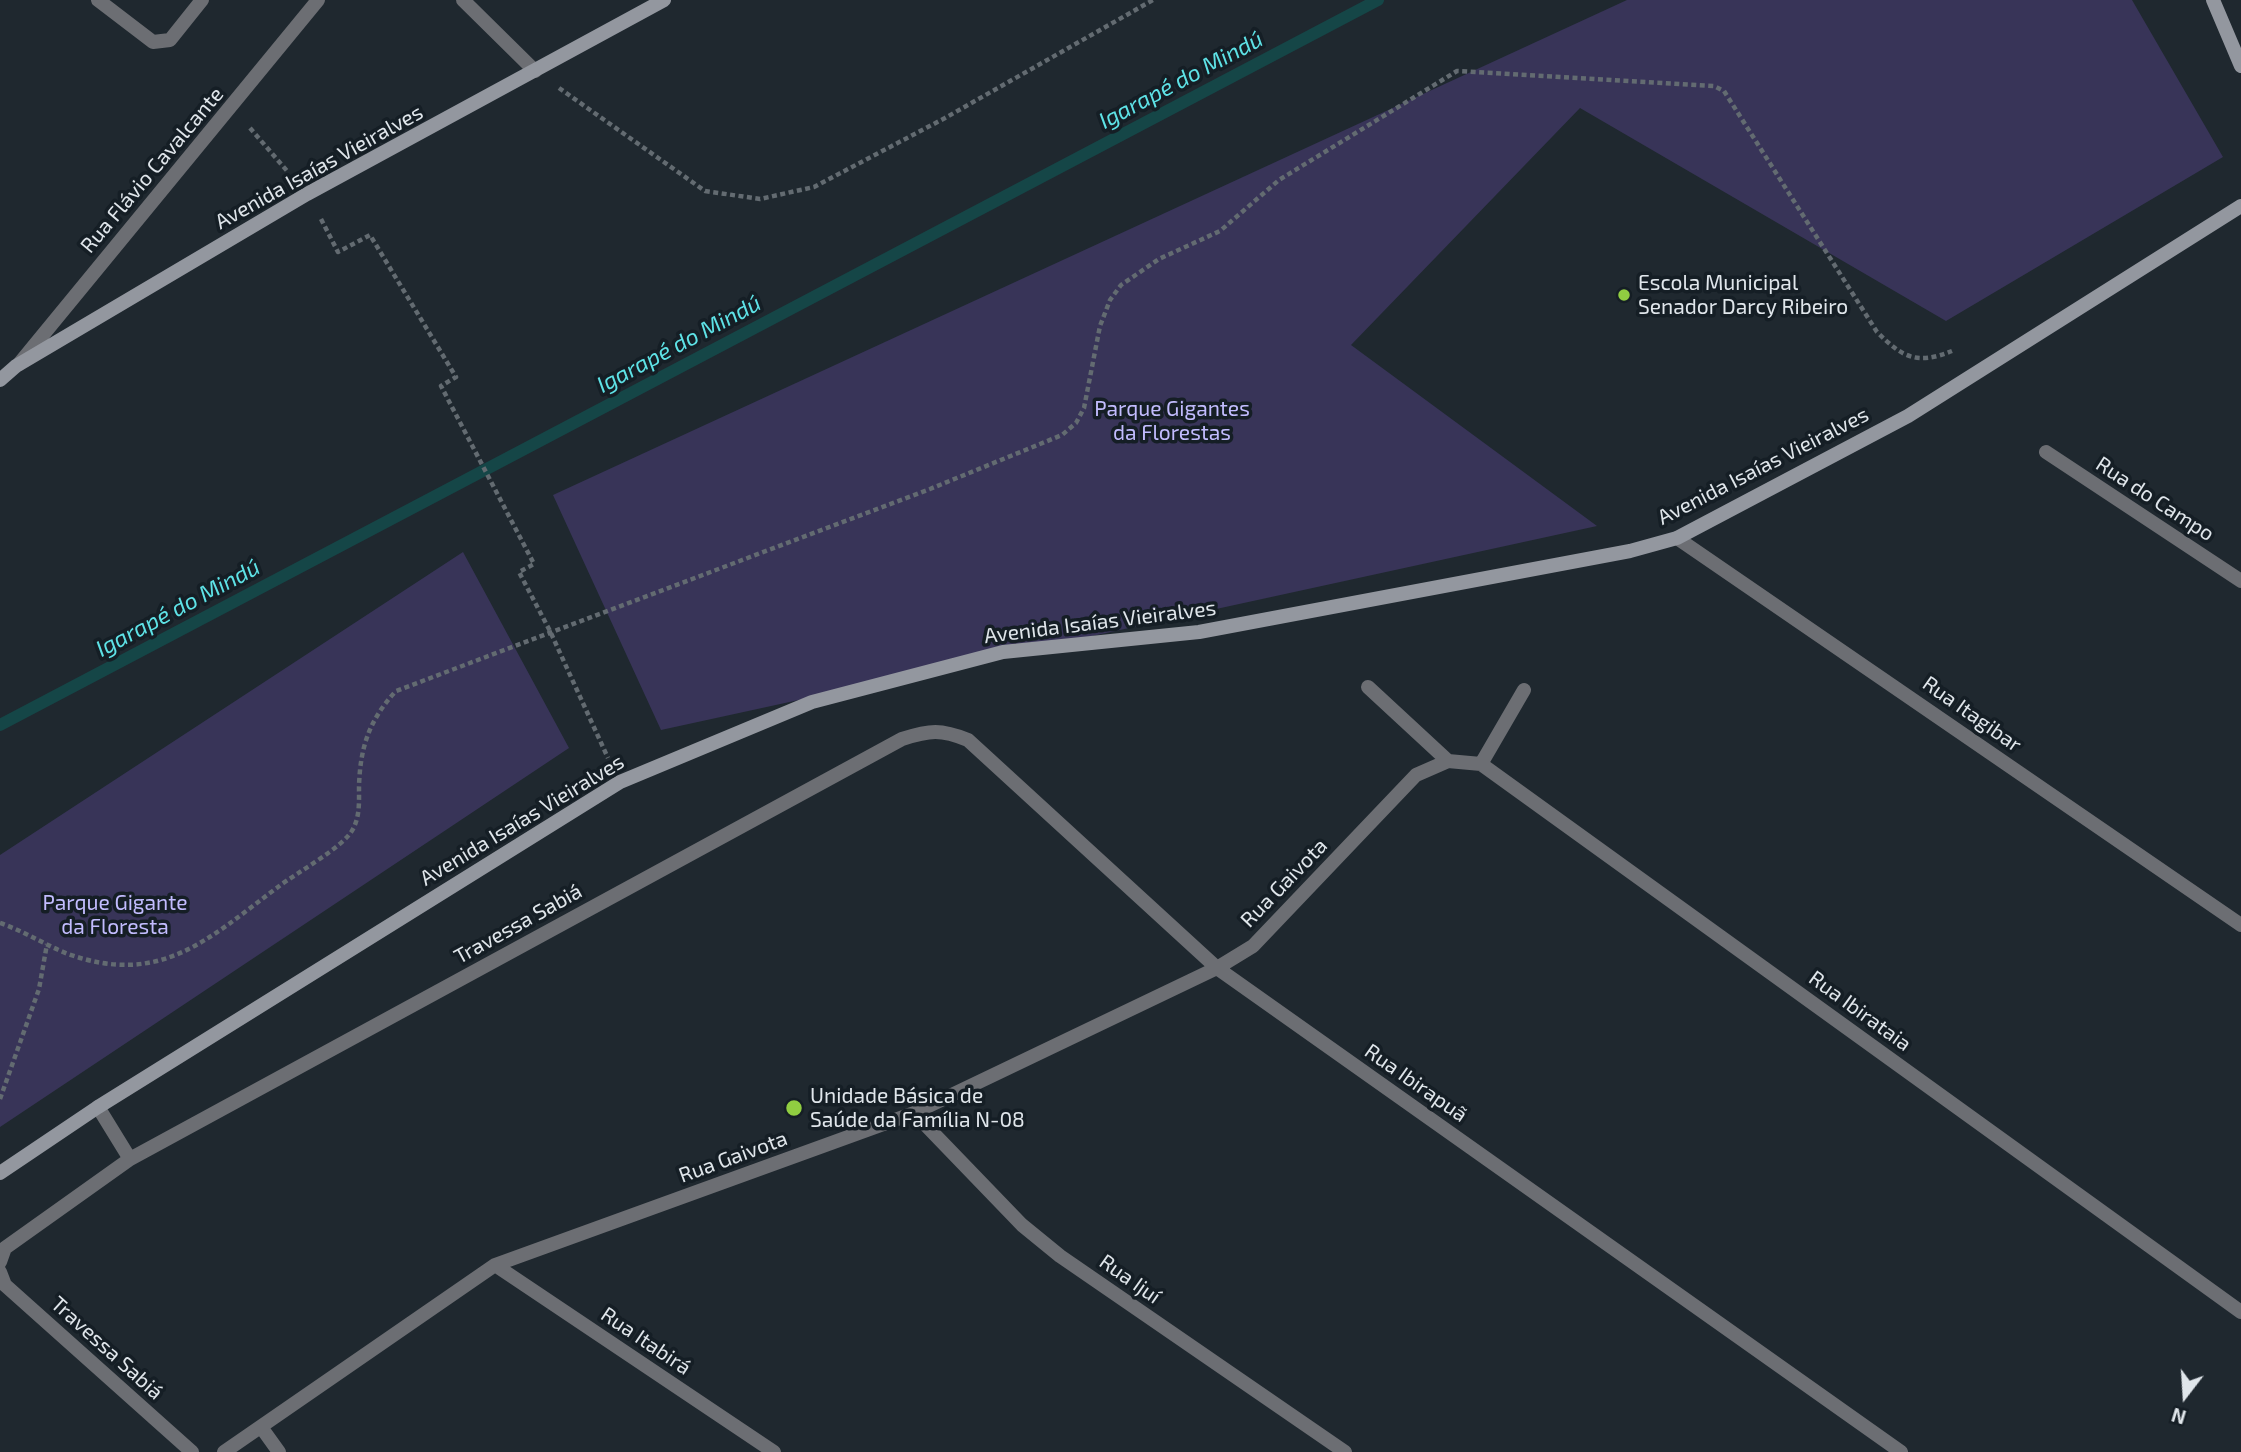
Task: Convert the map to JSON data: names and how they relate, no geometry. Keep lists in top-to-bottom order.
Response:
{
  "streets": {
    "main road": ["Avenida Isaías Vieiralves"],
    "street": [
      "Rua Flávio Cavalcante",
      "Rua do Campo",
      "Rua Itagibar",
      "Rua Gaivota",
      "Travessa Sabiá",
      "Rua Ibirataia",
      "Rua Ibirapuã",
      "Rua Ijuí",
      "Rua Itabirá"
    ]
  },
  "crossings": [
    ["Avenida Isaías Vieiralves", "Rua Flávio Cavalcante"],
    ["Avenida Isaías Vieiralves", "Rua Itagibar"],
    ["Rua Gaivota", "Rua Ibirapuã"],
    ["Rua Gaivota", "Rua Ijuí"],
    ["Rua Gaivota", "Rua Itabirá"],
    ["Travessa Sabiá", "Rua Ibirapuã"]
  ],
  "water": ["Igarapé do Mindú"],
  "parks": ["Parque Gigantes da Florestas", "Parque Gigante da Floresta"],
  "places": ["Escola Municipal Senador Darcy Ribeiro", "Unidade Básica de Saúde da Família N-08"],
  "north": "bottom"
}
